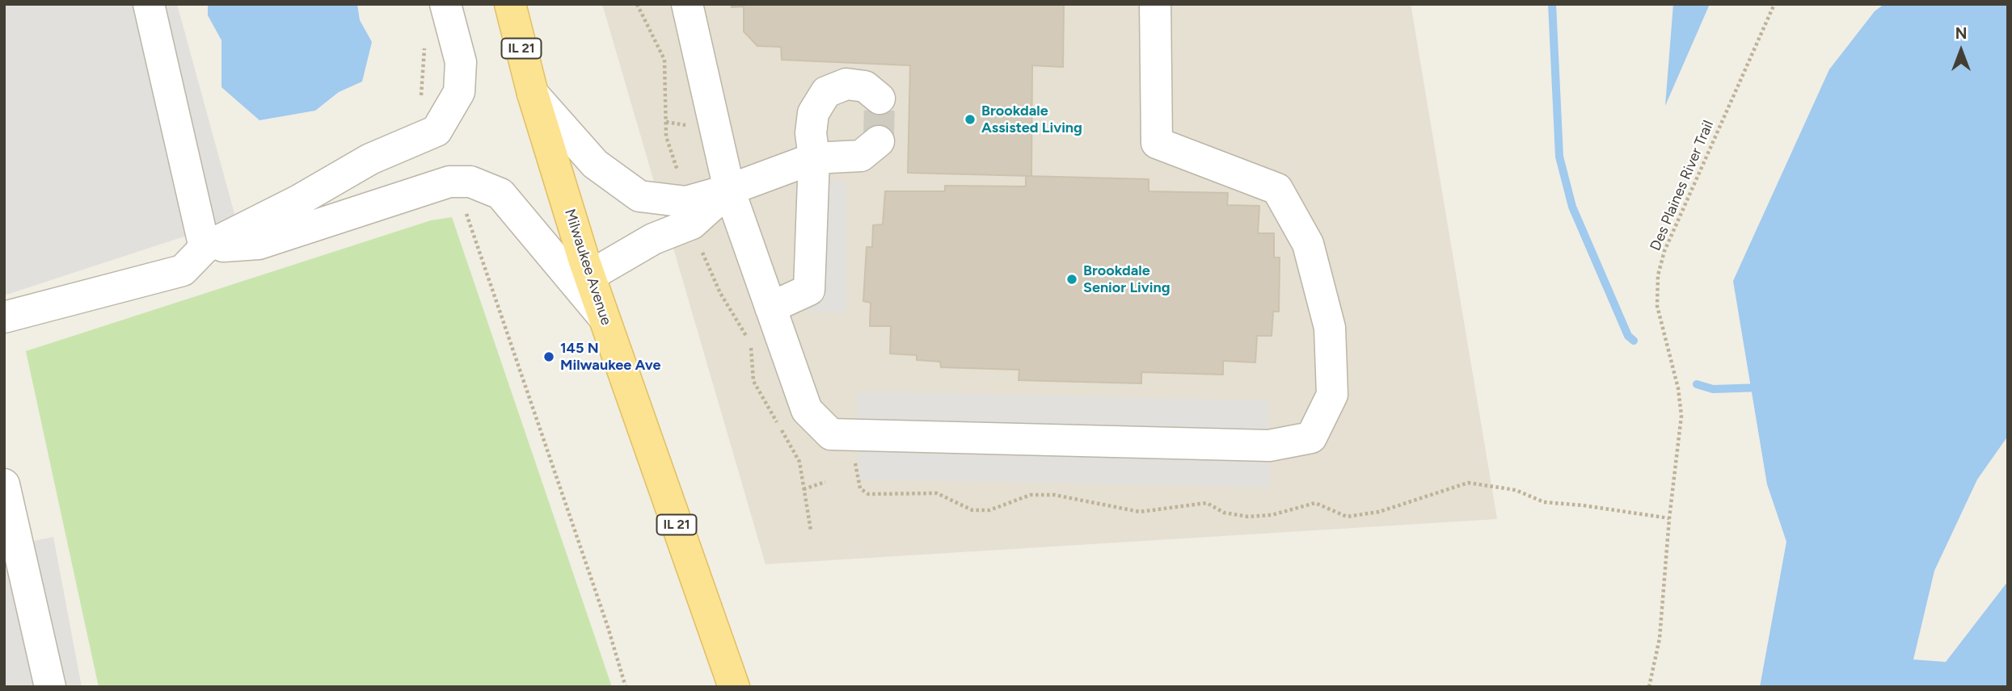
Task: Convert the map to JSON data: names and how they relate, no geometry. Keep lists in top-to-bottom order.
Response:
{
  "streets": {
    "main road": ["IL 21", "Milwaukee Avenue"],
    "path": ["Des Plaines River Trail"]
  },
  "places": ["Brookdale Assisted Living", "Brookdale Senior Living", "145 N Milwaukee Ave"],
  "north": "top"
}
